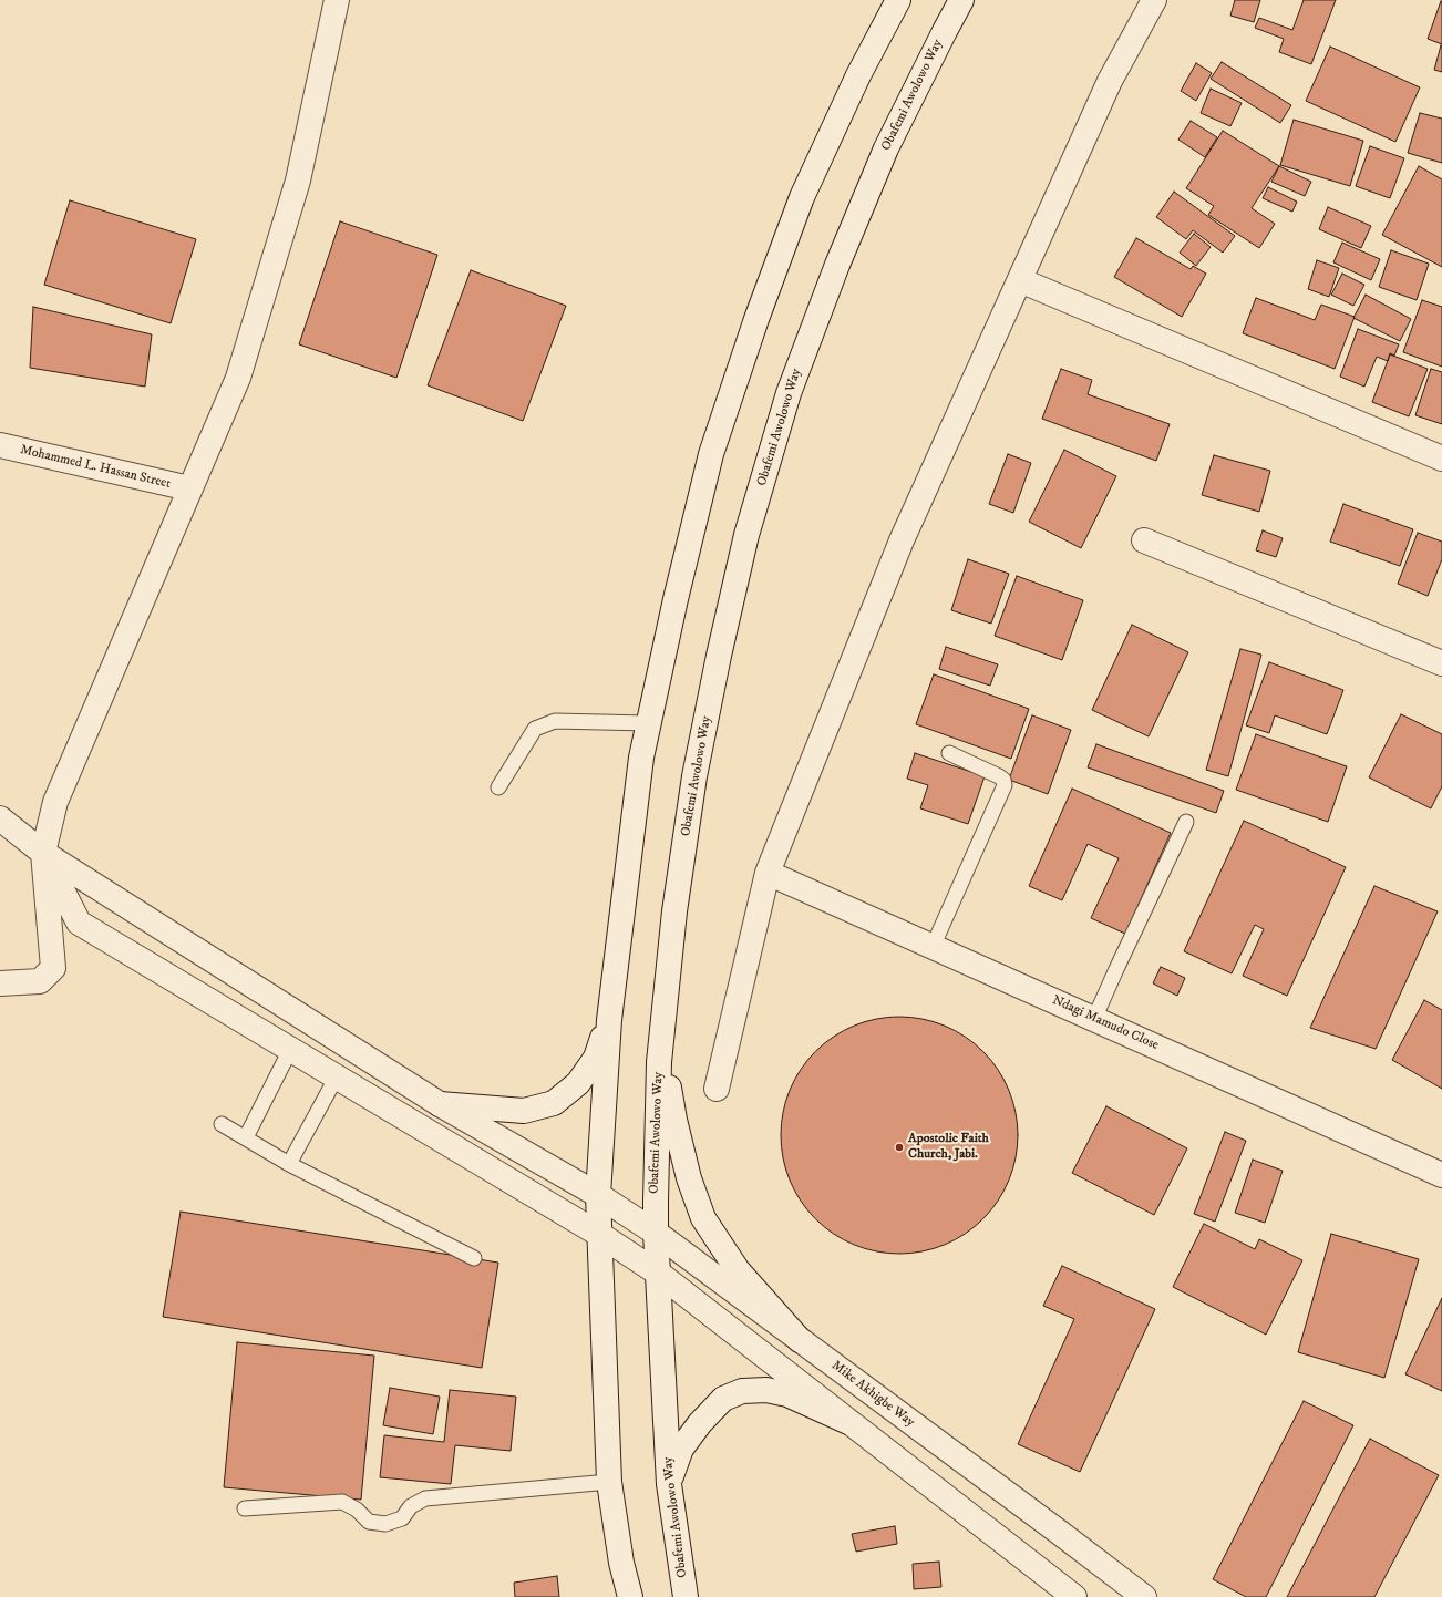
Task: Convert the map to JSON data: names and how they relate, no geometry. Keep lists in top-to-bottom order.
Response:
{
  "streets": {
    "street": [
      "Obafemi Awolowo Way",
      "Mohammed L. Hassan Street",
      "Ndagi Mamudo Close",
      "Mike Akhigbe Way"
    ]
  },
  "crossings": [
    ["Obafemi Awolowo Way", "Mike Akhigbe Way"]
  ],
  "places": ["Apostolic Faith Church, Jabi."]
}
